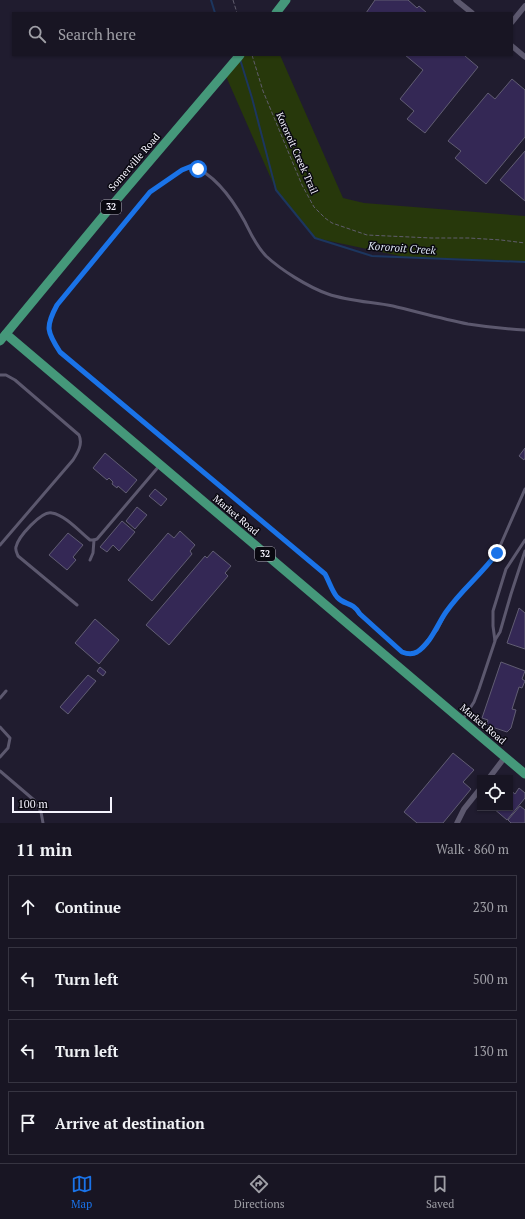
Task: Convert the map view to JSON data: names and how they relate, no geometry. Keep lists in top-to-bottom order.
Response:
{
  "streets": {
    "main road": ["Somerville Road", "32", "Market Road"],
    "path": ["Kororoit Creek Trail"]
  },
  "crossings": [
    ["Somerville Road", "Market Road"]
  ],
  "water": ["Kororoit Creek"],
  "scale_bar": "100 m",
  "page": {
    "search": "Search here",
    "scale": "100 m",
    "heading": ["11 min", "Walk · 860 m"],
    "list": [
      ["Continue", "230 m"],
      ["Turn left", "500 m"],
      ["Turn left", "130 m"],
      "Arrive at destination"
    ],
    "nav": ["Map", "Directions", "Saved"]
  }
}
